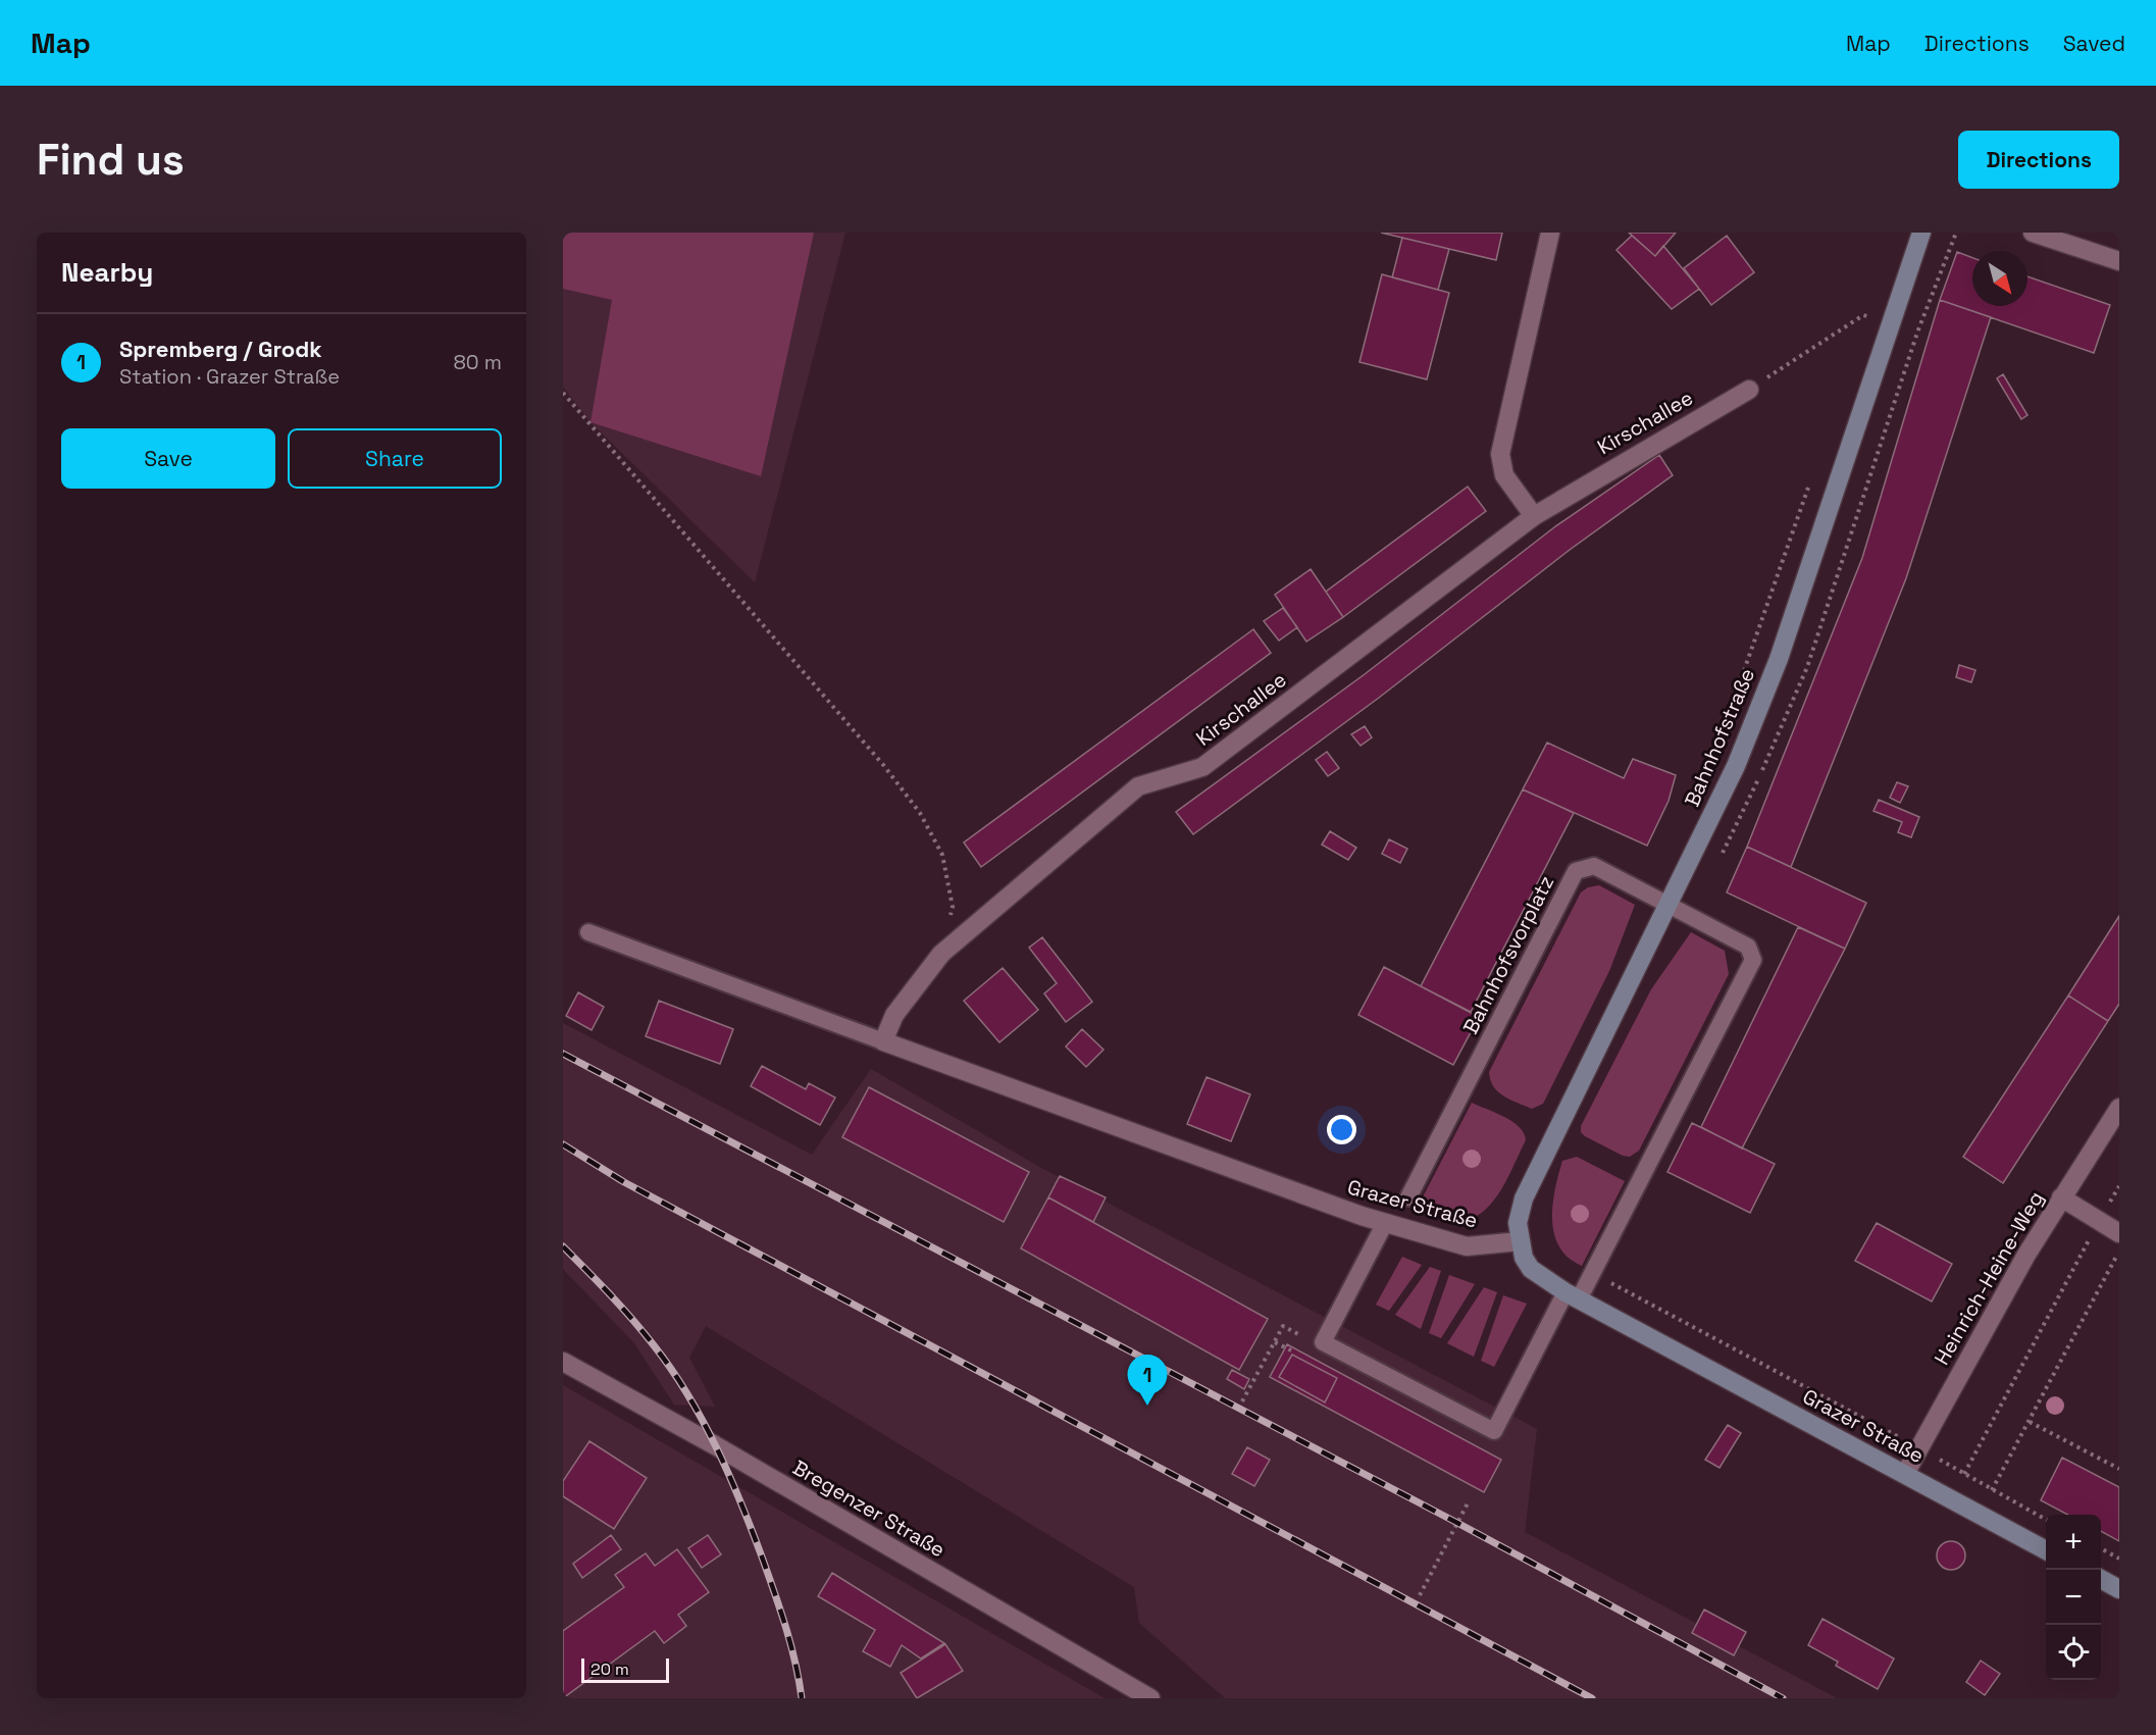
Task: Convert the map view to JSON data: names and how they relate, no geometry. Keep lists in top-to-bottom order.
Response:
{
  "streets": {
    "street": [
      "Kirschallee",
      "Bahnhofstraße",
      "Grazer Straße",
      "Heinrich-Heine-Weg",
      "Bregenzer Straße"
    ],
    "lane": ["Bahnhofsvorplatz"]
  },
  "crossings": [
    ["Kirschallee", "Grazer Straße"],
    ["Bahnhofstraße", "Bahnhofsvorplatz"],
    ["Bahnhofstraße", "Grazer Straße"],
    ["Bahnhofsvorplatz", "Grazer Straße"],
    ["Grazer Straße", "Heinrich-Heine-Weg"]
  ],
  "scale_bar": "20 m",
  "north": "bottom right",
  "page": {
    "header": "Map",
    "nav": ["Map", "Directions", "Saved"],
    "buttons": [
      "Directions",
      ["Save", "Share"]
    ],
    "title": "Find us",
    "heading": "Nearby",
    "list": [
      {
        "mark": "1",
        "name": "Spremberg / Grodk",
        "note": "Station · Grazer Straße",
        "value": "80 m"
      }
    ],
    "pins": "1",
    "map_buttons": ["+", "−"],
    "scale": "20 m"
  }
}
